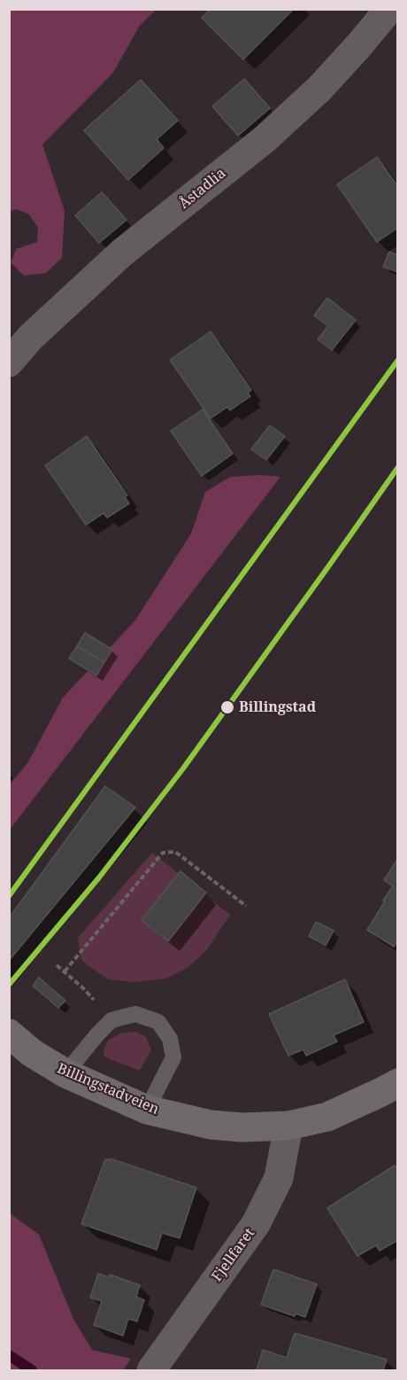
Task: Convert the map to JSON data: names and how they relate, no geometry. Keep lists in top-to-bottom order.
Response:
{
  "streets": {
    "main road": ["Billingstadveien"],
    "street": ["Åstadlia", "Fjellfaret"]
  },
  "crossings": [
    ["Billingstadveien", "Fjellfaret"]
  ],
  "places": ["Billingstad"]
}
